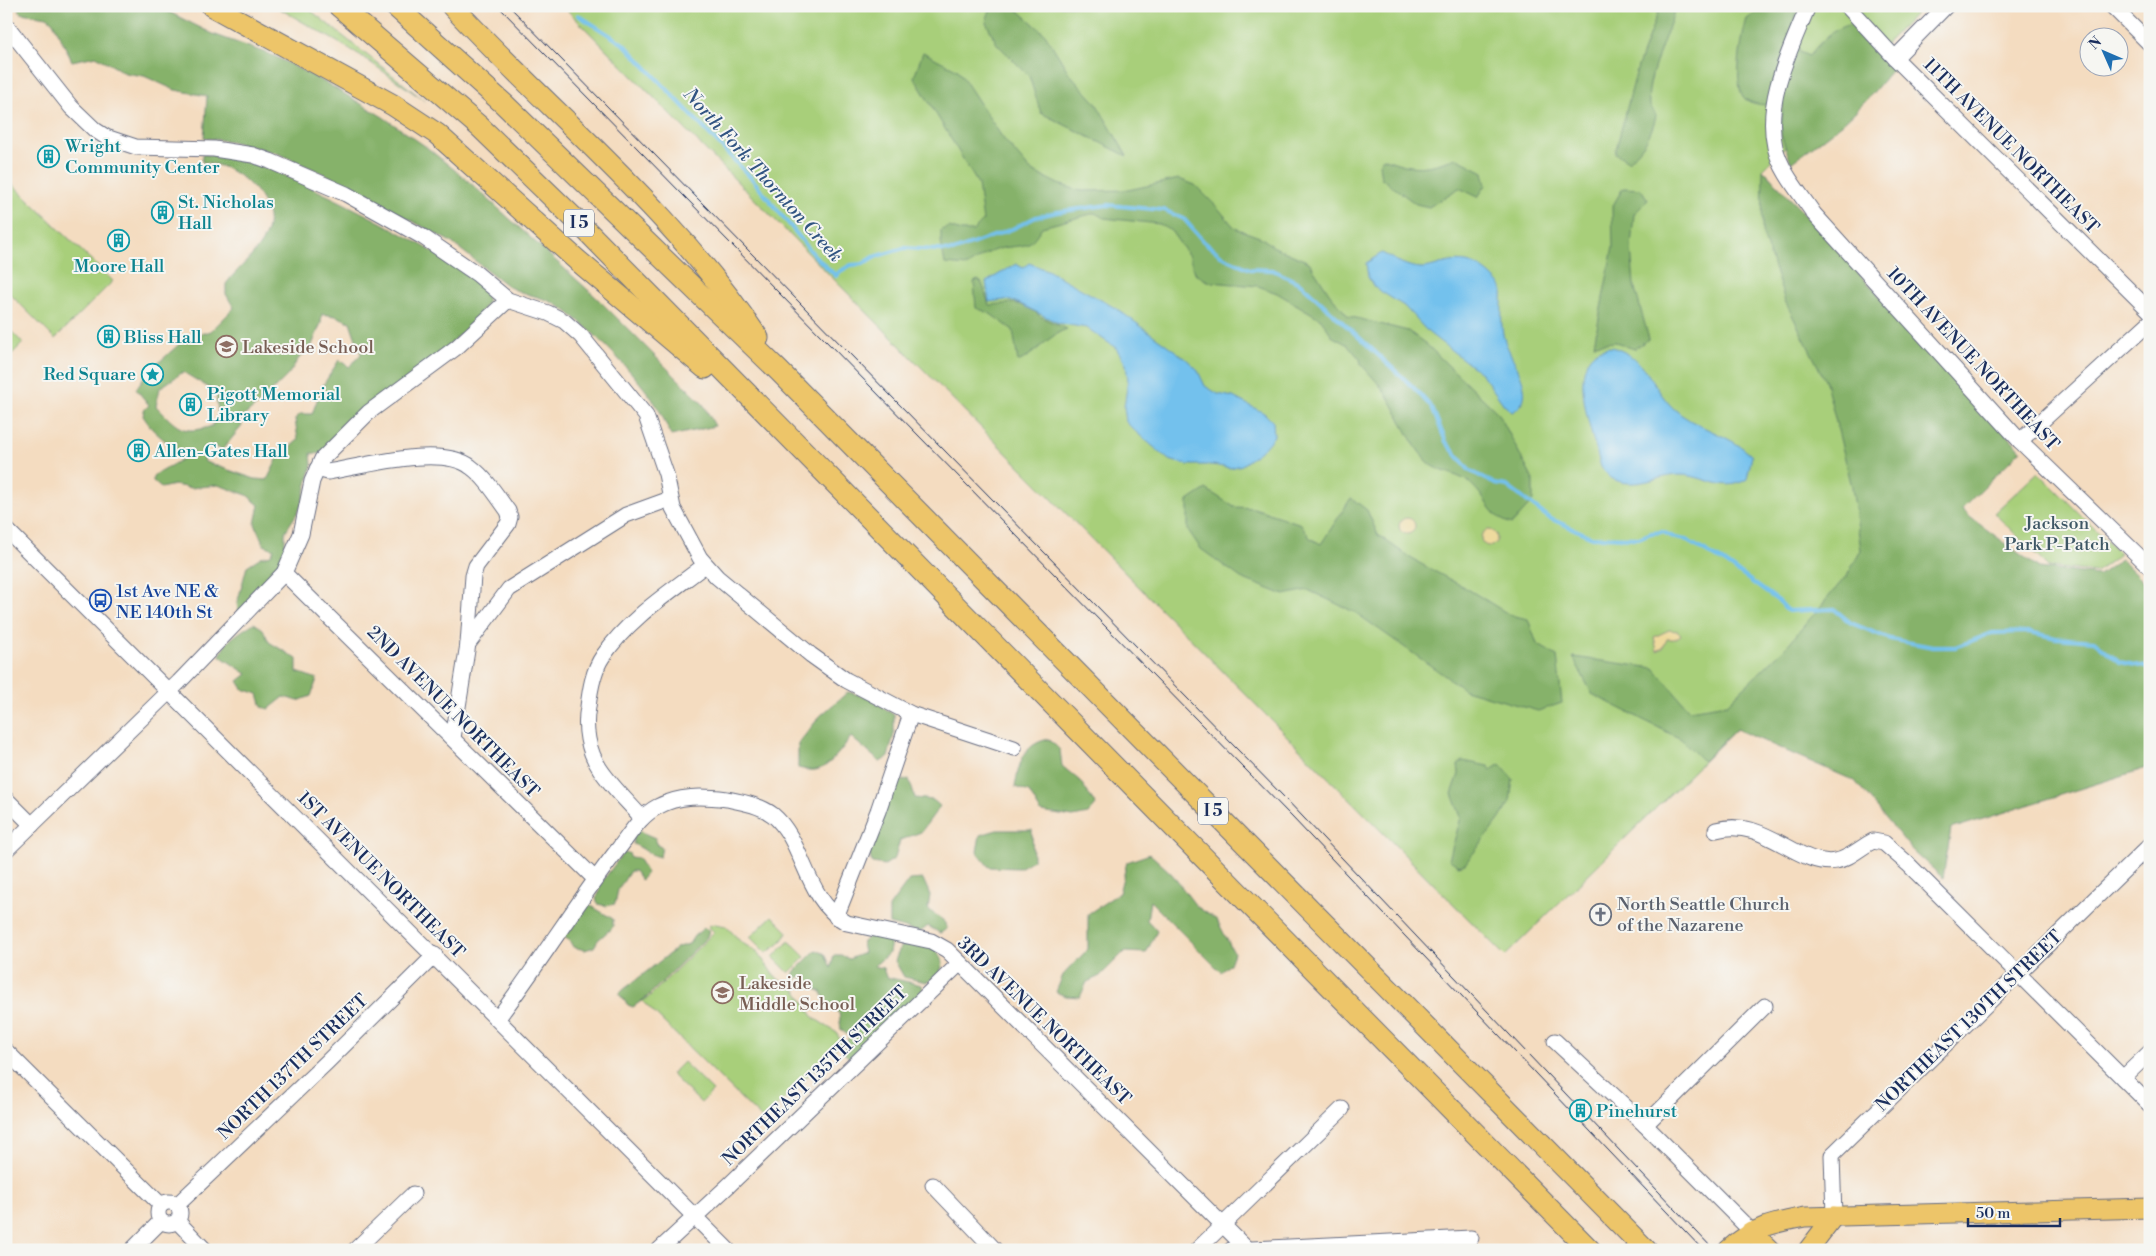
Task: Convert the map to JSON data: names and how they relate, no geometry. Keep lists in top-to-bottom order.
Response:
{
  "streets": {
    "highway": ["I 5"],
    "street": [
      "11TH AVENUE NORTHEAST",
      "10TH AVENUE NORTHEAST",
      "2ND AVENUE NORTHEAST",
      "1ST AVENUE NORTHEAST",
      "3RD AVENUE NORTHEAST",
      "NORTHEAST 130TH STREET",
      "NORTH 137TH STREET",
      "NORTHEAST 135TH STREET"
    ]
  },
  "crossings": [
    ["1ST AVENUE NORTHEAST", "NORTH 137TH STREET"],
    ["1ST AVENUE NORTHEAST", "NORTHEAST 135TH STREET"],
    ["3RD AVENUE NORTHEAST", "NORTHEAST 135TH STREET"]
  ],
  "water": ["North Fork Thornton Creek"],
  "parks": ["Jackson Park P-Patch"],
  "places": {
    "building": [
      "Wright Community Center",
      "St. Nicholas Hall",
      "Moore Hall",
      "Bliss Hall",
      "Pigott Memorial Library",
      "Allen-Gates Hall",
      "Pinehurst"
    ],
    "school or university": ["Lakeside School", "Lakeside Middle School"],
    "place": ["Red Square"],
    "bus stop": ["1st Ave NE & NE 140th St"],
    "church": ["North Seattle Church of the Nazarene"]
  },
  "scale_bar": "50 m",
  "north": "top left"
}
